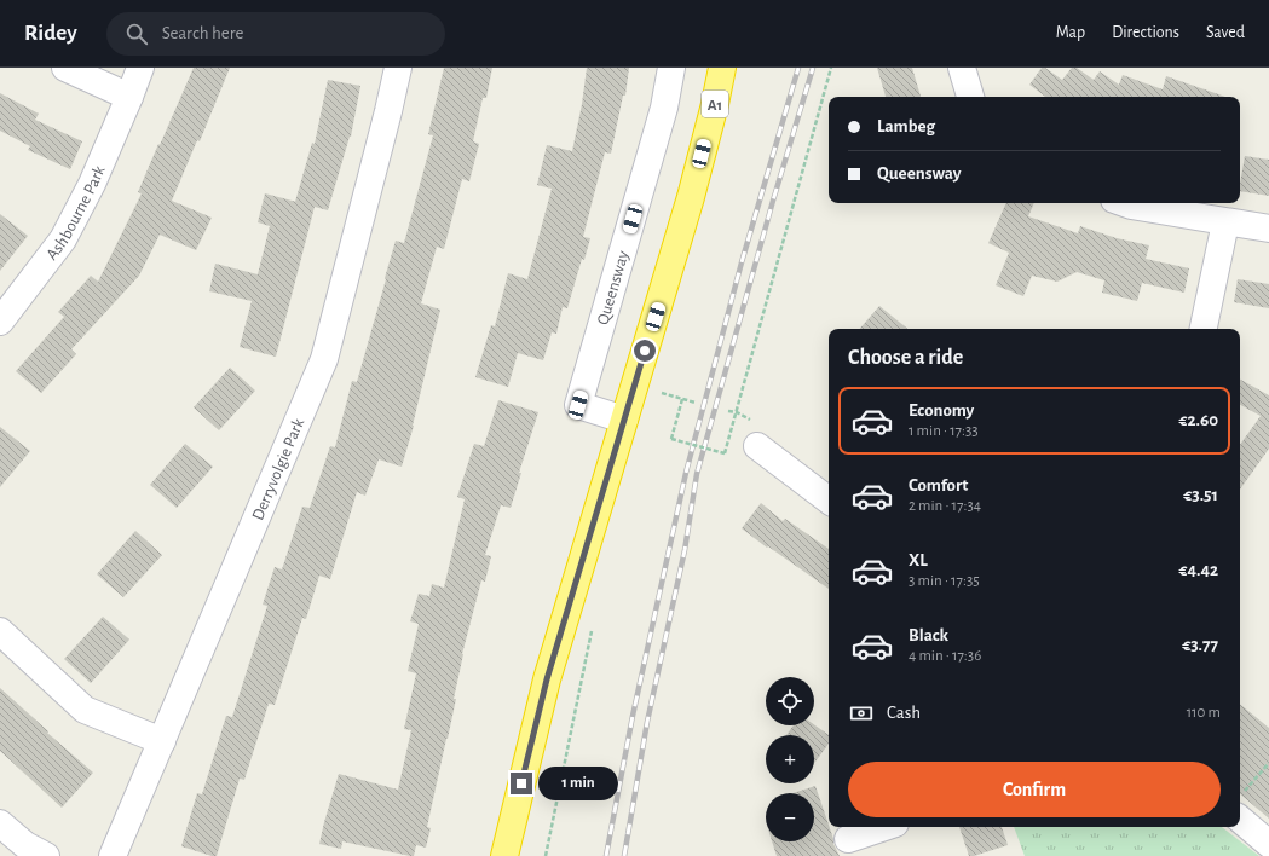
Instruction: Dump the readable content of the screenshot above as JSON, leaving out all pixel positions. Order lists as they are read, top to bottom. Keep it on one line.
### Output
{"streets":{"highway":["A1"],"street":["Ashbourne Park","Queensway","Derryvolgie Park"]},"crossings":[["A1","Queensway"]],"page":{"header":"Ridey","search":"Search here","nav":["Map","Directions","Saved"],"banner":["Lambeg","Queensway"],"heading":"Choose a ride","list":[{"name":"Economy","note":"1 min · 17:33","value":"€2.60"},{"name":"Comfort","note":"2 min · 17:34","value":"€3.51"},{"name":"XL","note":"3 min · 17:35","value":"€4.42"},{"name":"Black","note":"4 min · 17:36","value":"€3.77"}],"map_buttons":["+","−"],"pay":["Cash","110 m"],"buttons":"Confirm","bubble":"1 min"}}
